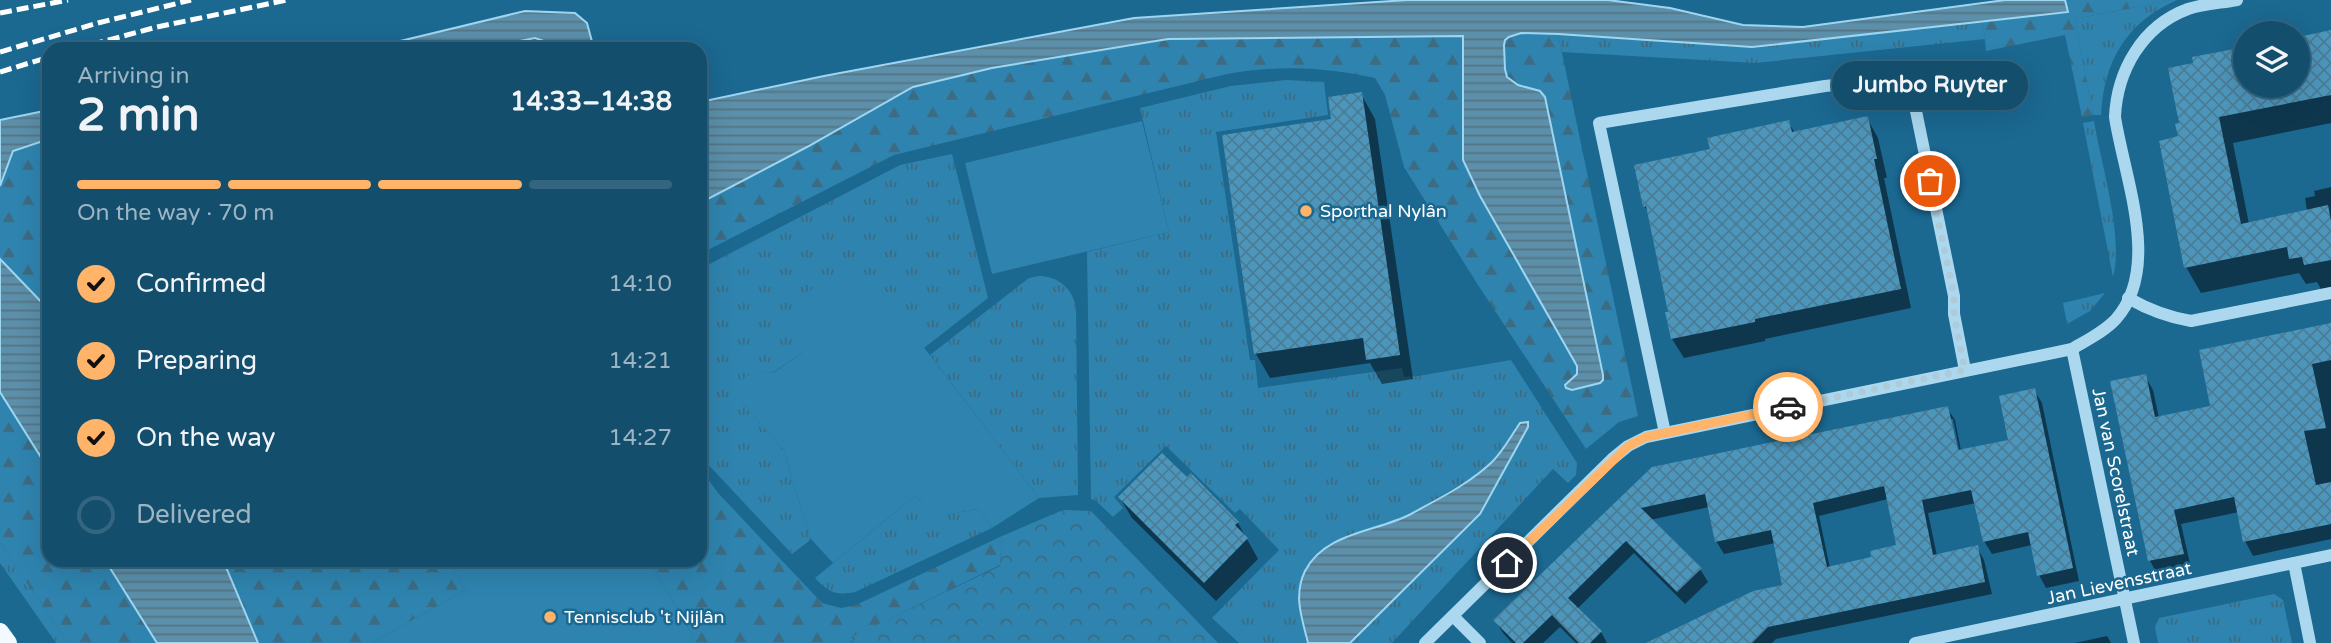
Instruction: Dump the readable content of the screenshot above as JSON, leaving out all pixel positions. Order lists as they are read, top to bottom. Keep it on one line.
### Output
{"streets":{"street":["Jan van Scorelstraat","Jan Lievensstraat"]},"crossings":[["Jan van Scorelstraat","Jan Lievensstraat"]],"places":["Jumbo Ruyter","Sporthal Nylân","Tennisclub 't Nijlân"],"page":{"heading":["2 min","Arriving in","14:33–14:38"],"bubble":"Jumbo Ruyter","bar":"On the way · 70 m","list":[["Confirmed","14:10"],["Preparing","14:21"],["On the way","14:27"],"Delivered"]}}
